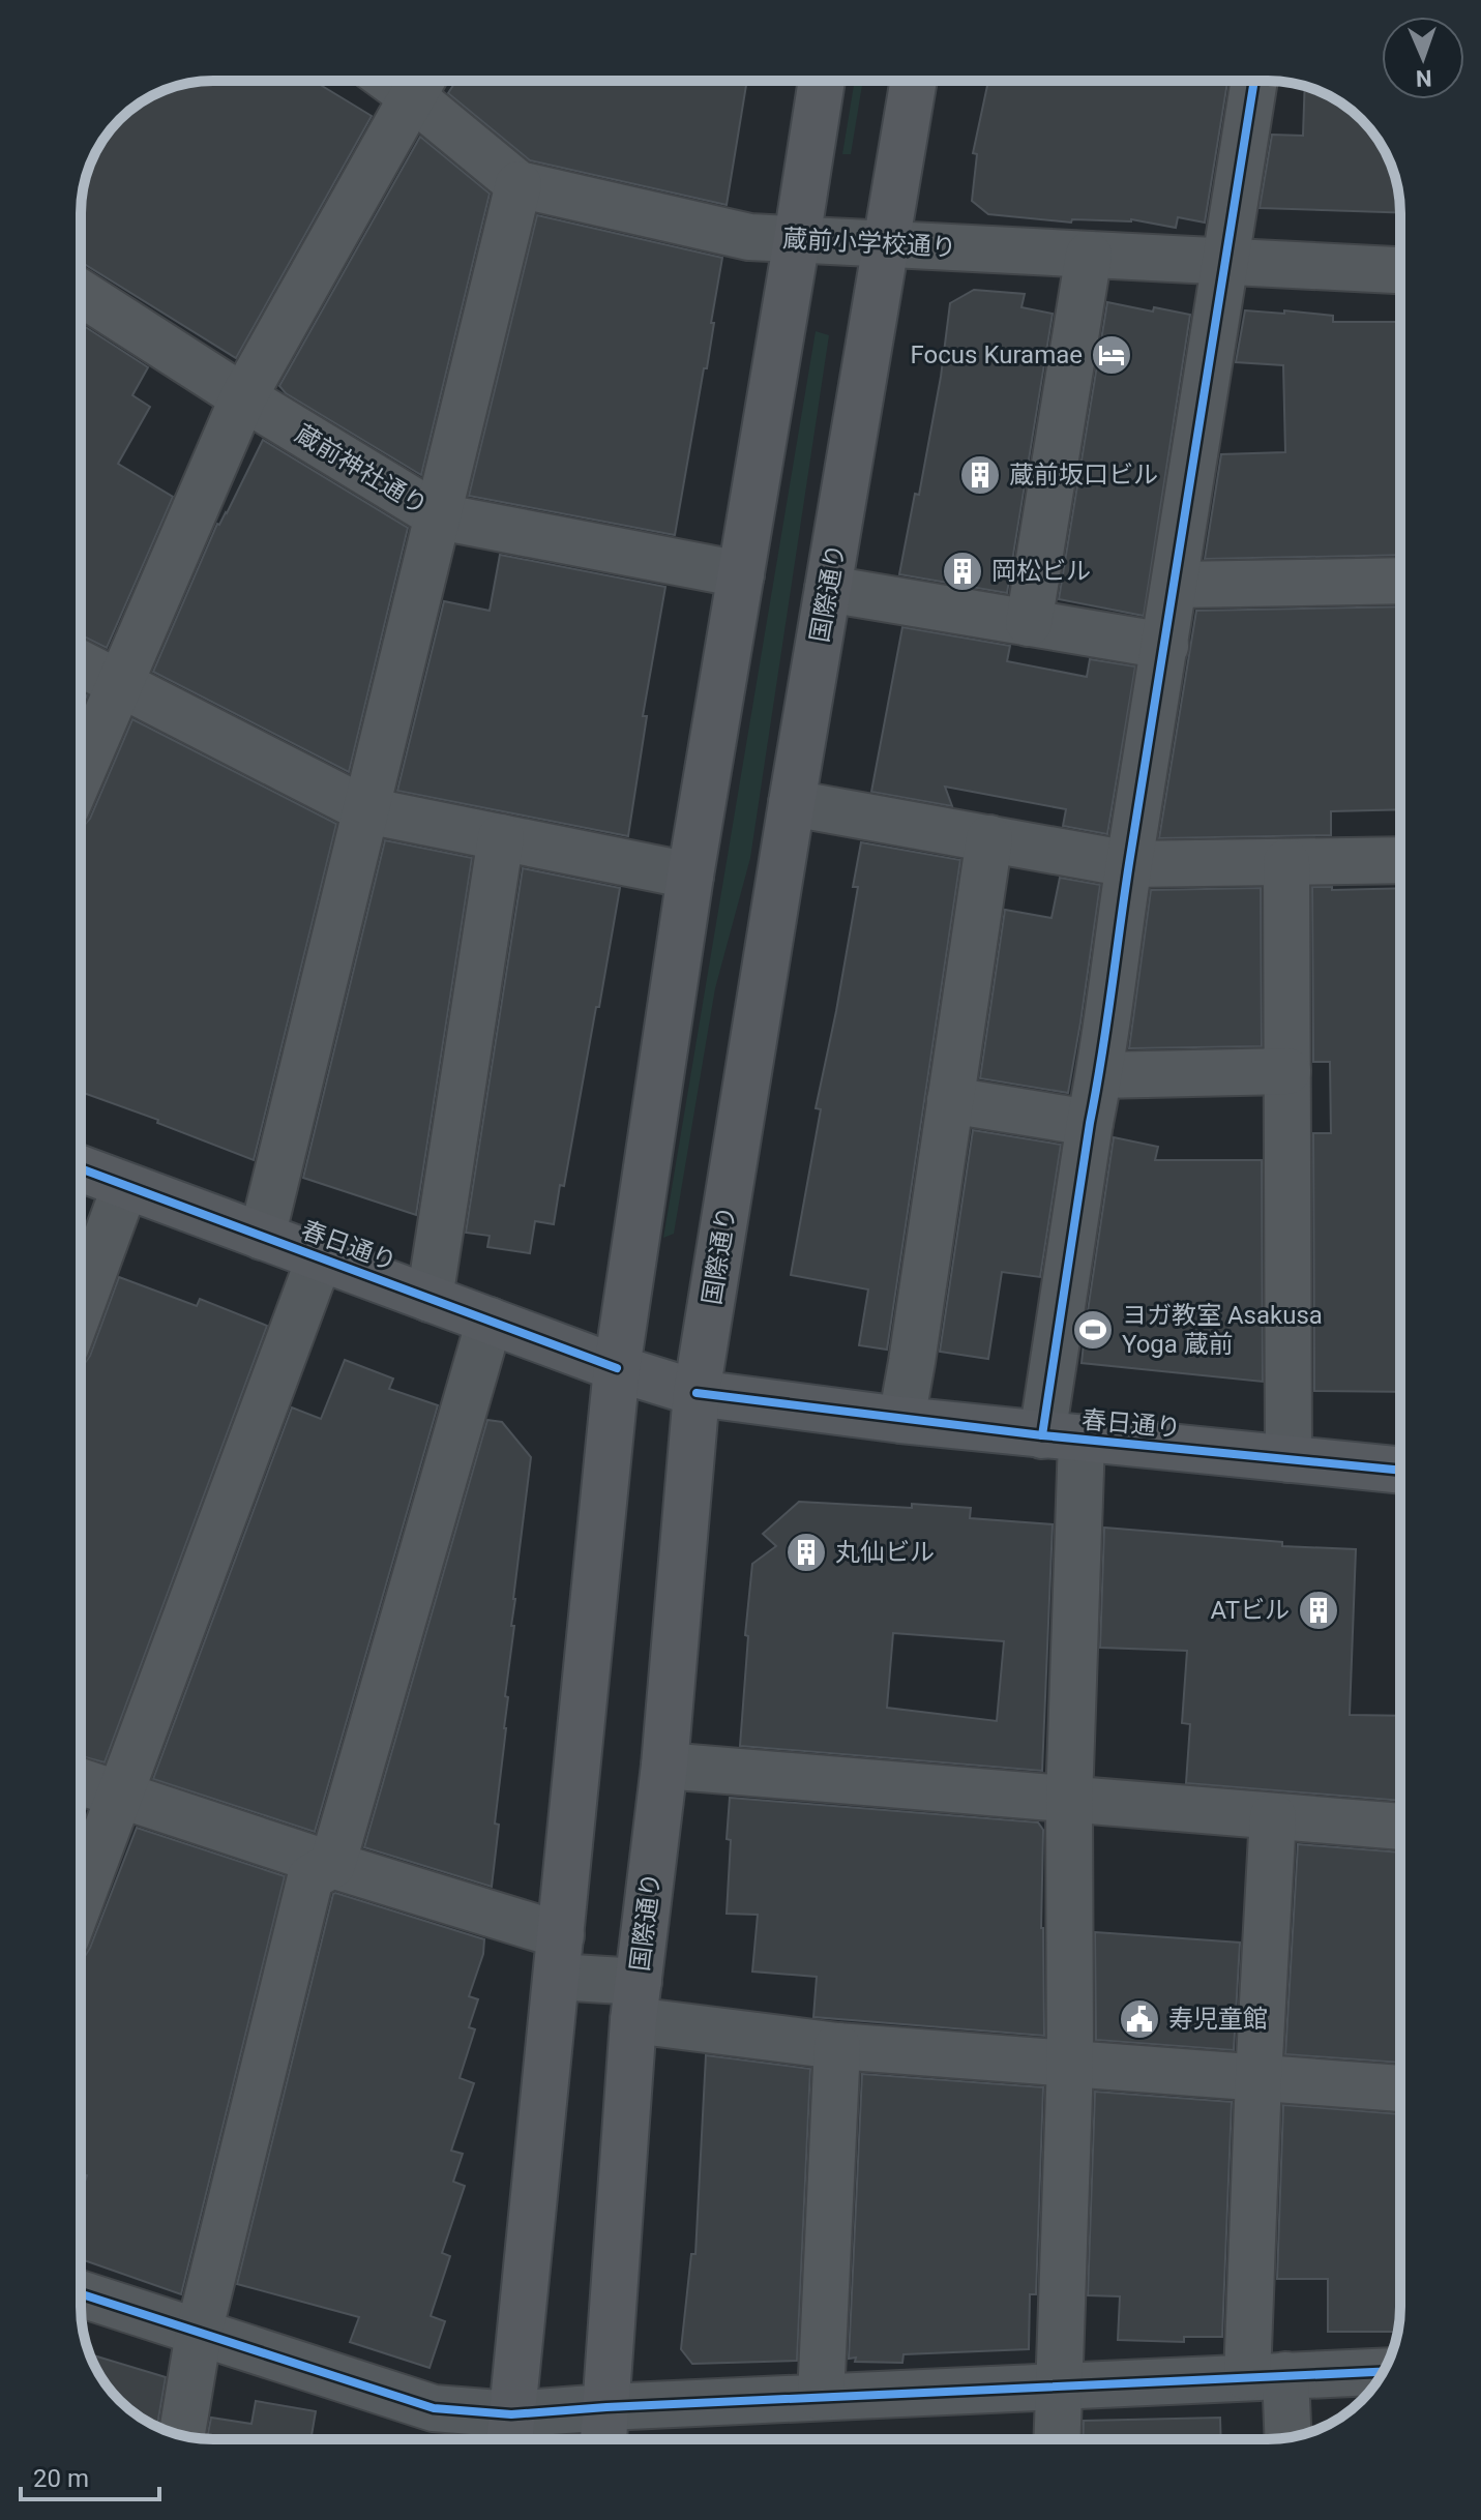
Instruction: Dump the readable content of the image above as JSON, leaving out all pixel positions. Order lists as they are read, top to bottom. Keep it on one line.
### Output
{"streets":{"main road":["国際通り","春日通り"],"street":["蔵前小学校通り","蔵前神社通り"]},"crossings":[["蔵前小学校通り","国際通り"],["国際通り","春日通り"]],"places":{"hotel":["Focus Kuramae"],"building":["蔵前坂口ビル","岡松ビル","丸仙ビル","ATビル"],"sports":["ヨガ教室 Asakusa Yoga 蔵前"],"public building":["寿児童館"]},"scale_bar":"20 m","north":"bottom"}
